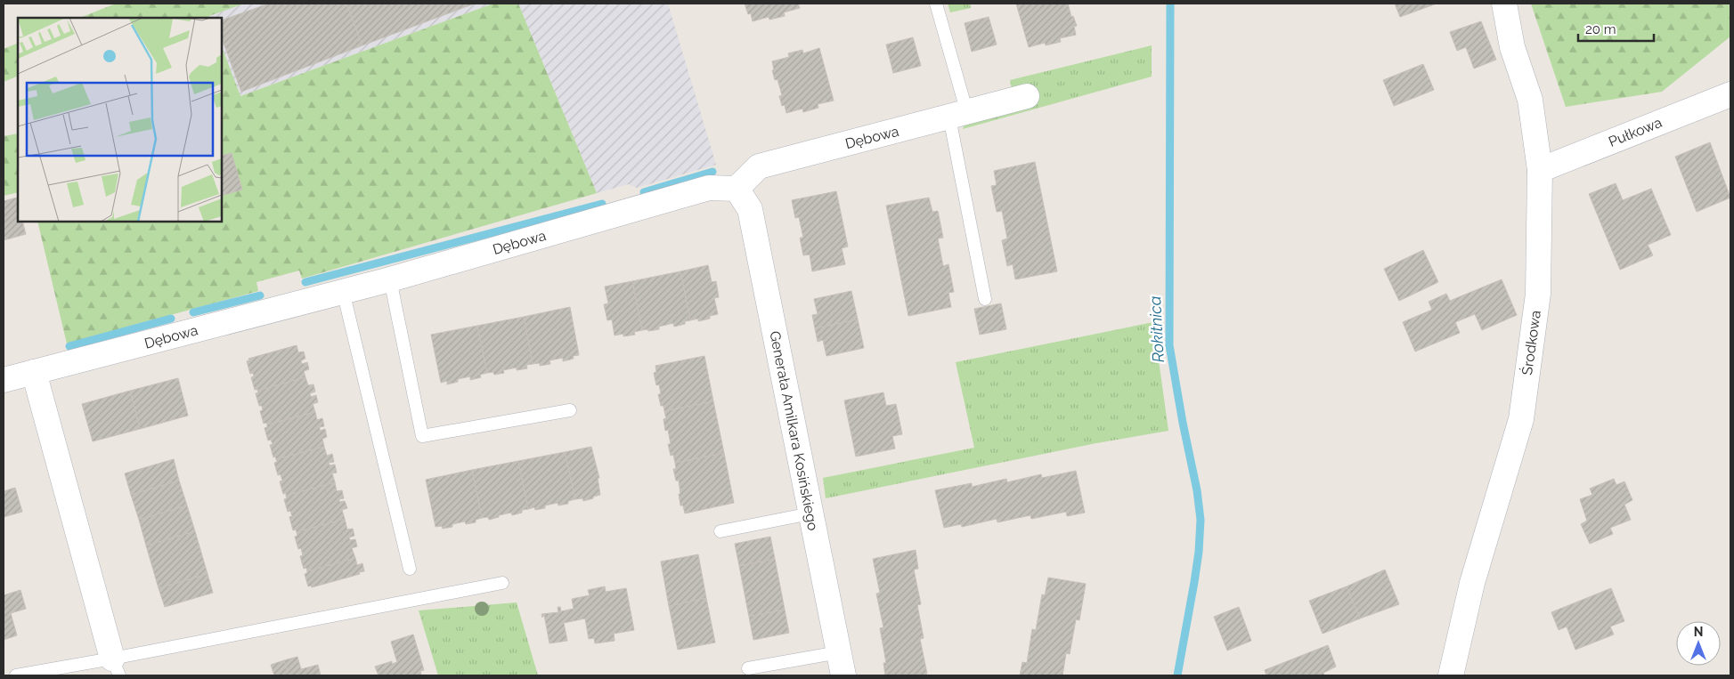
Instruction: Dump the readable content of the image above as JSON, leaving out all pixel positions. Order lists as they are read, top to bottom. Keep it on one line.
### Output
{"streets":{"street":["Pułkowa","Dębowa","Środkowa","Generała Amilkara Kosińskiego"]},"crossings":[["Pułkowa","Środkowa"],["Dębowa","Generała Amilkara Kosińskiego"]],"water":["Rokitnica"],"scale_bar":"20 m","north":"top"}
